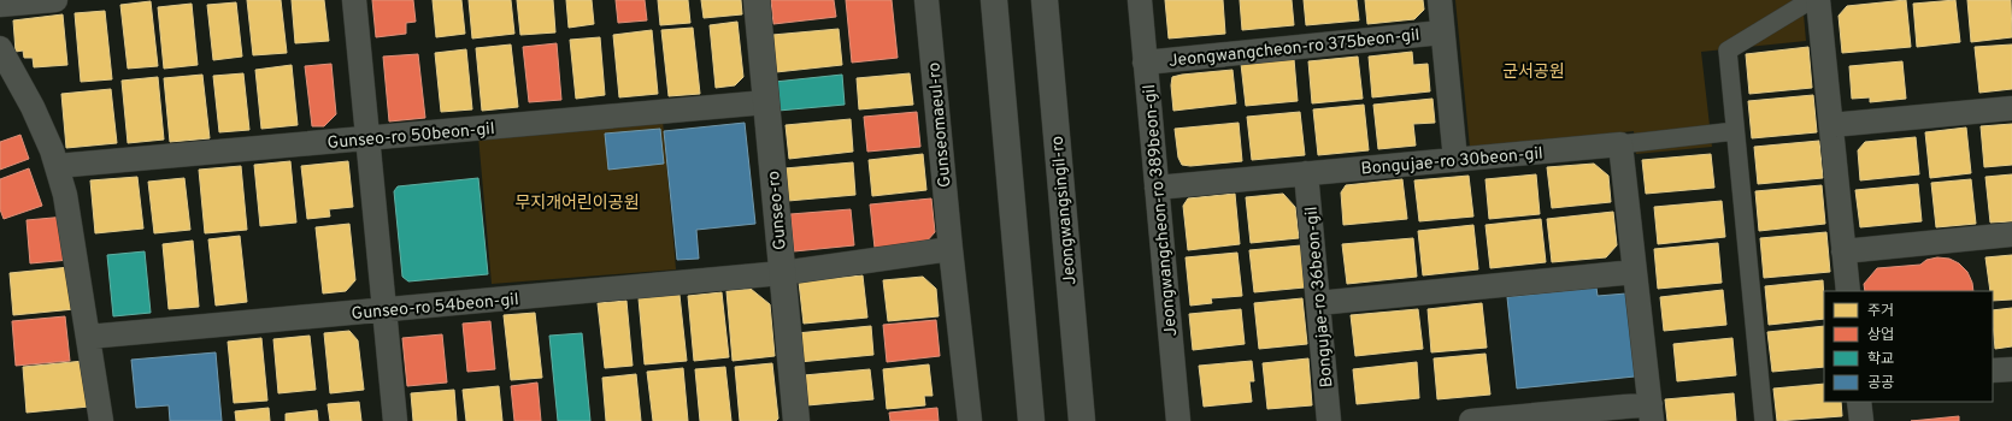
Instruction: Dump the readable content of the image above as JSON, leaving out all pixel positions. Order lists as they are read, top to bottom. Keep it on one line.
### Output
{"streets":{"street":["Jeongwangcheon-ro 375beon-gil","Gunseomaeul-ro","Gunseo-ro 50beon-gil","Bongujae-ro 30beon-gil","Gunseo-ro","Jeongwangsingil-ro","Jeongwangcheon-ro 389beon-gil","Bongujae-ro 36beon-gil","Gunseo-ro 54beon-gil"]},"crossings":[["Jeongwangcheon-ro 375beon-gil","Bongujae-ro 30beon-gil"],["Jeongwangcheon-ro 375beon-gil","Jeongwangcheon-ro 389beon-gil"],["Gunseo-ro 50beon-gil","Gunseo-ro"],["Bongujae-ro 30beon-gil","Jeongwangcheon-ro 389beon-gil"],["Bongujae-ro 30beon-gil","Bongujae-ro 36beon-gil"],["Gunseo-ro","Gunseo-ro 54beon-gil"]],"parks":["군서공원","무지개어린이공원"],"legend":["주거","상업","학교","공공"]}
